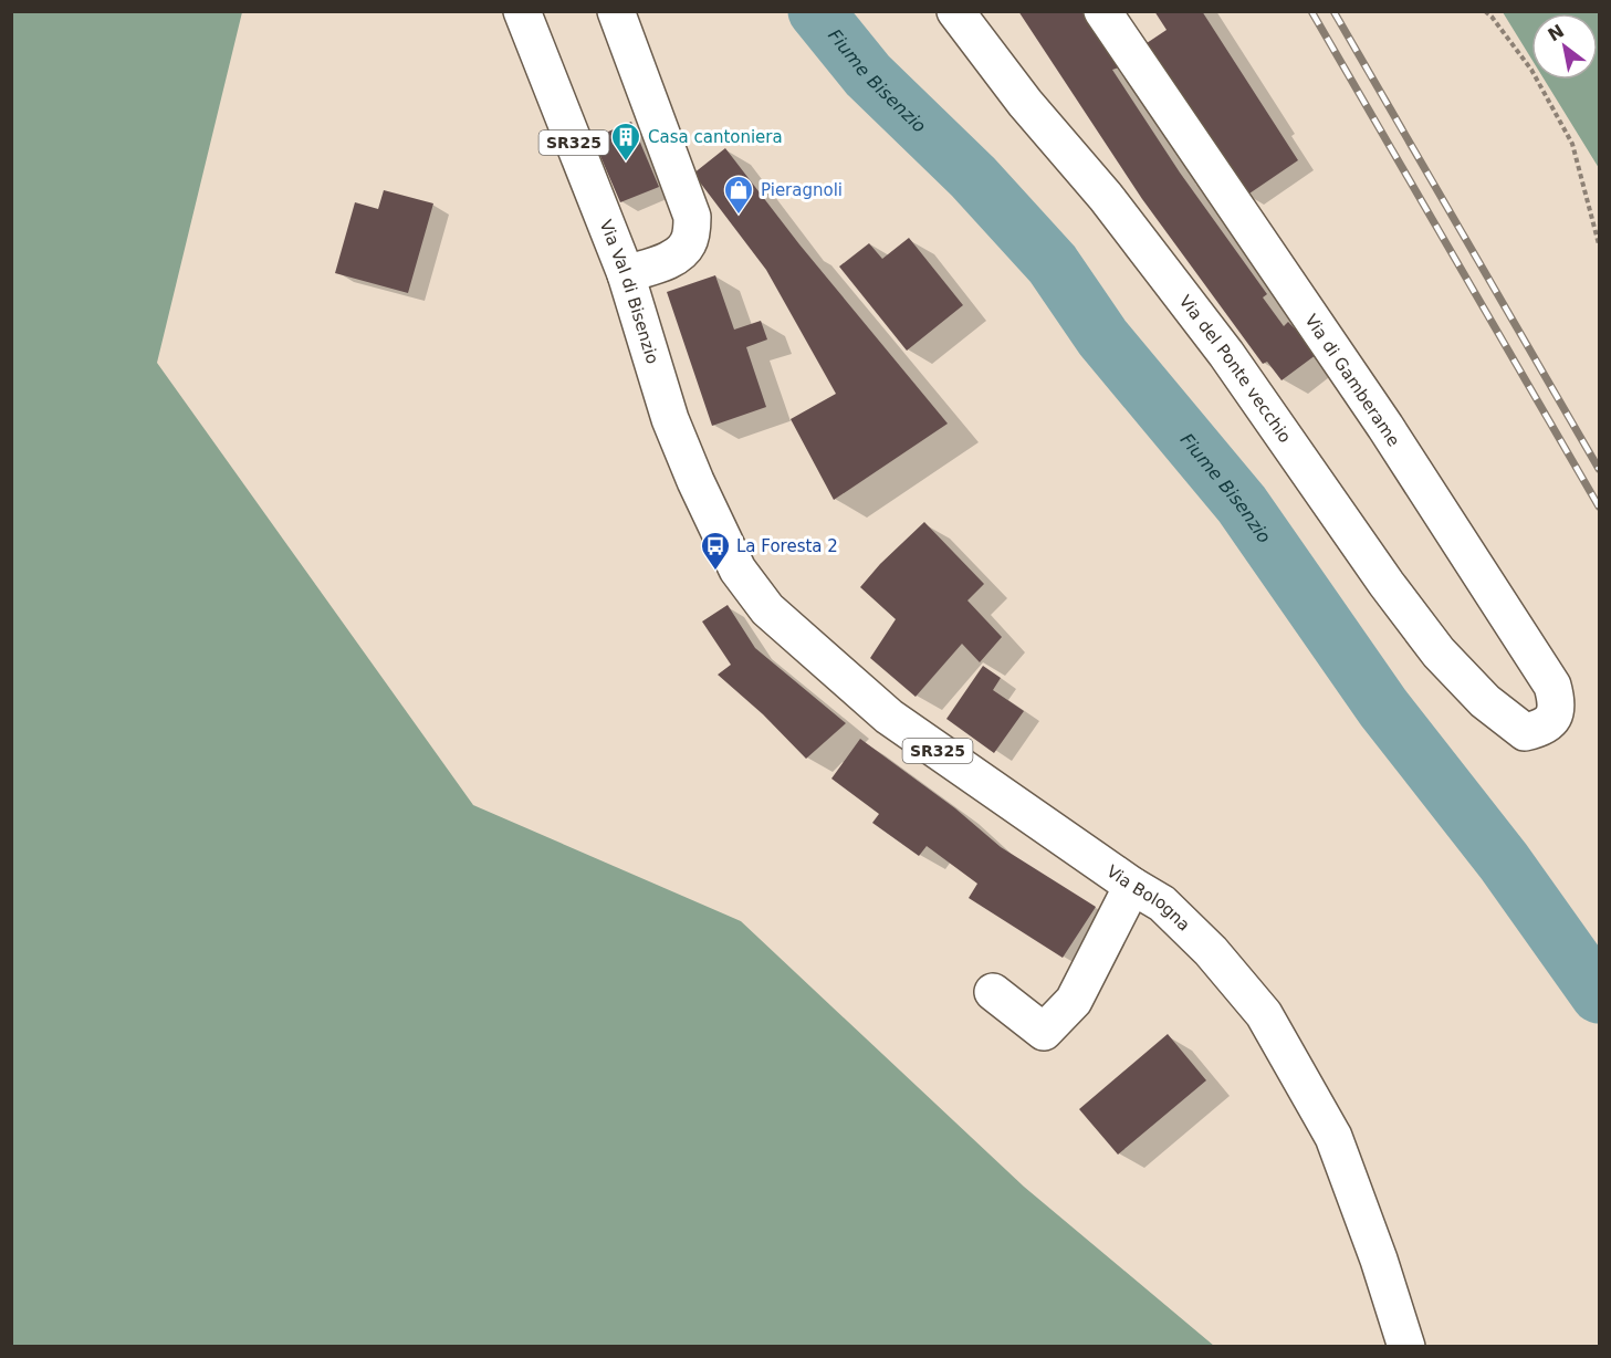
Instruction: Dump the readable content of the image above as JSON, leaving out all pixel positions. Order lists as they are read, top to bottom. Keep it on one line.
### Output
{"streets":{"street":["SR325","Via Val di Bisenzio","Via del Ponte vecchio","Via di Gamberame","Via Bologna"]},"crossings":[["Via Val di Bisenzio","Via Bologna"],["Via del Ponte vecchio","Via di Gamberame"]],"water":["Fiume Bisenzio"],"places":{"building":["Casa cantoniera"],"shop":["Pieragnoli"],"bus stop":["La Foresta 2"]},"north":"top left"}
